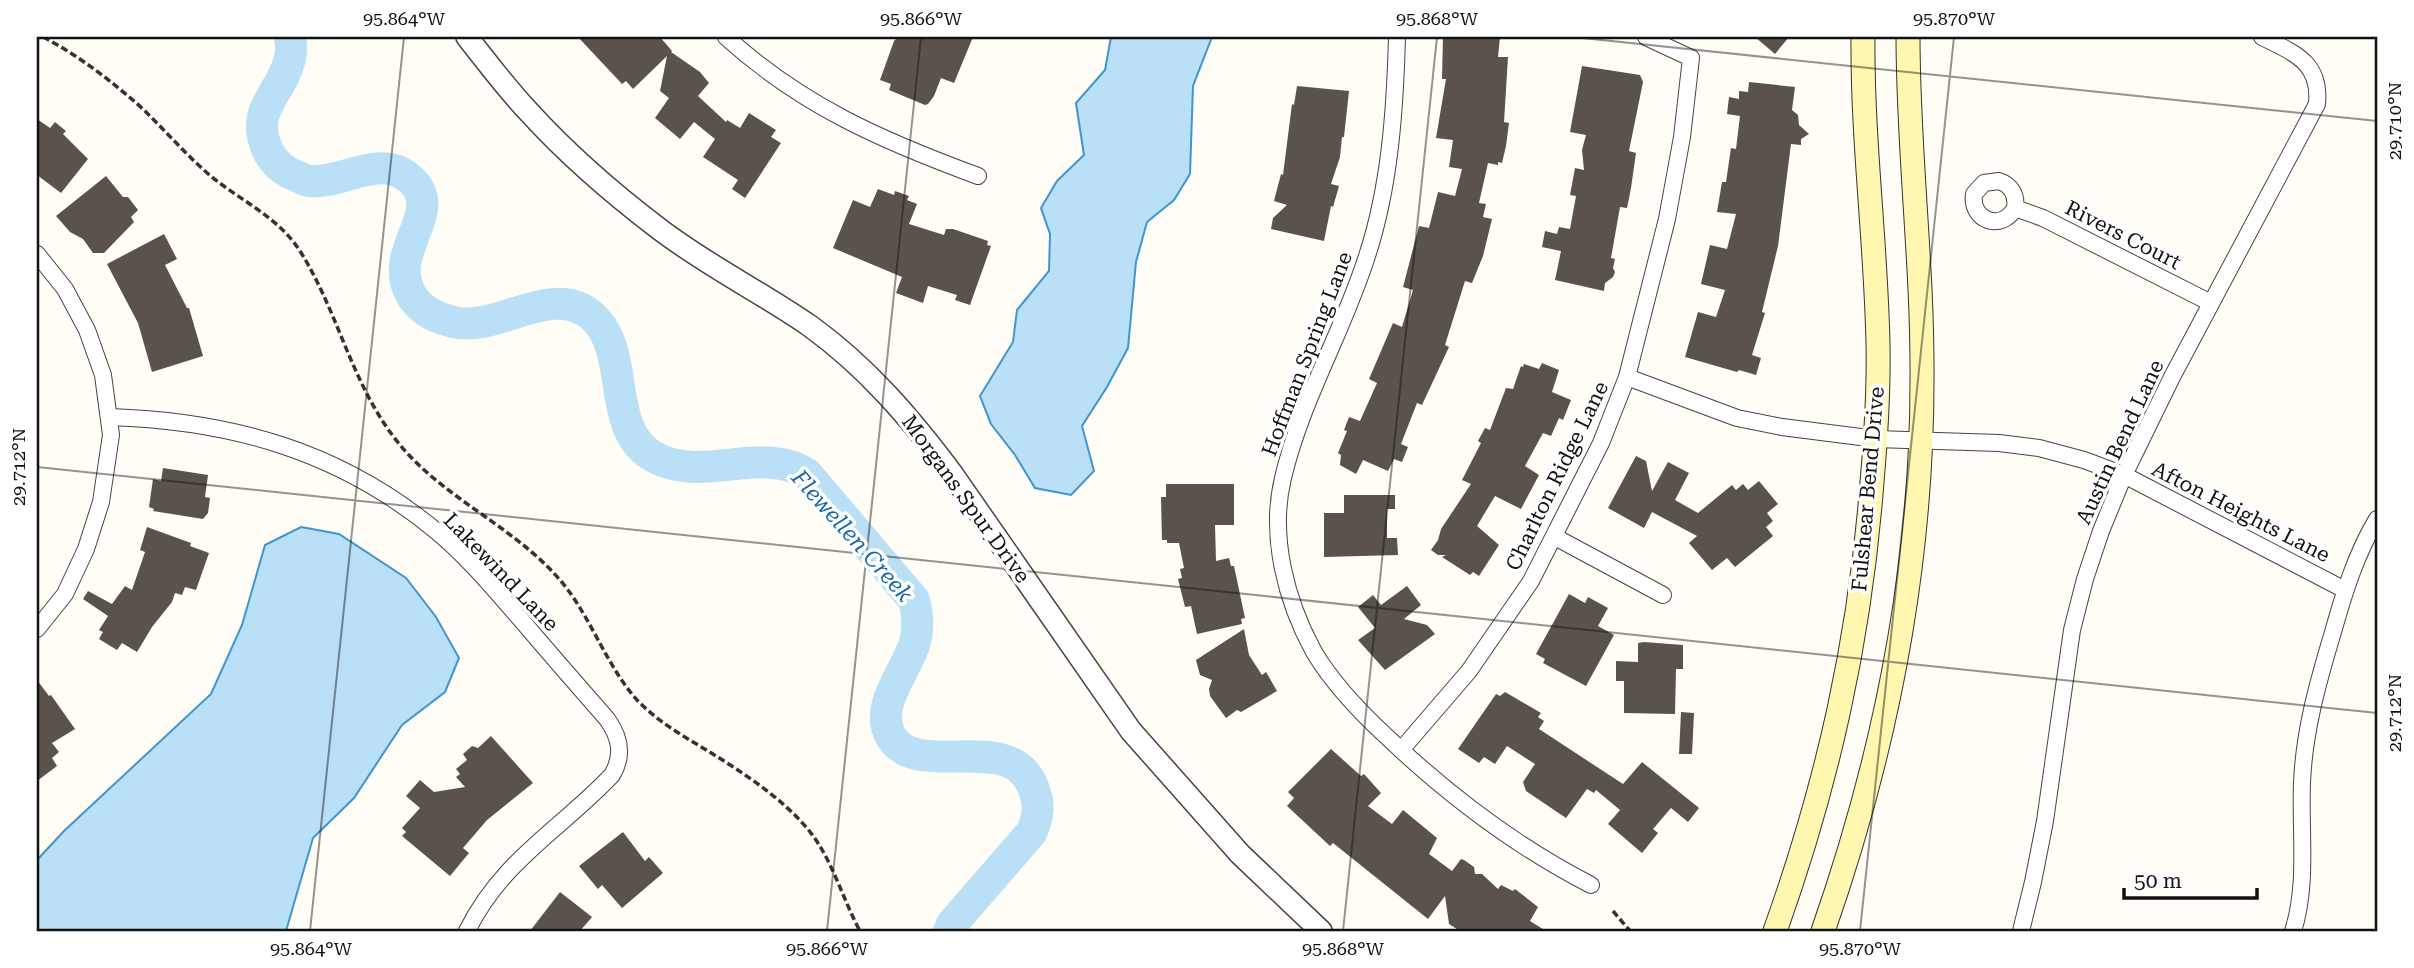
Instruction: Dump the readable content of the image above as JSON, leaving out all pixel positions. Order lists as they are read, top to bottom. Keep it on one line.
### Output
{"streets":{"main road":["Fulshear Bend Drive"],"street":["Rivers Court","Hoffman Spring Lane","Austin Bend Lane","Charlton Ridge Lane","Morgans Spur Drive","Afton Heights Lane","Lakewind Lane"]},"crossings":[["Rivers Court","Austin Bend Lane"],["Hoffman Spring Lane","Charlton Ridge Lane"],["Austin Bend Lane","Afton Heights Lane"],["Charlton Ridge Lane","Afton Heights Lane"],["Fulshear Bend Drive","Afton Heights Lane"]],"water":["Flewellen Creek"],"scale_bar":"50 m","coordinates":["95.864°W","95.866°W","95.868°W","95.870°W","29.710°N","29.712°N"]}
